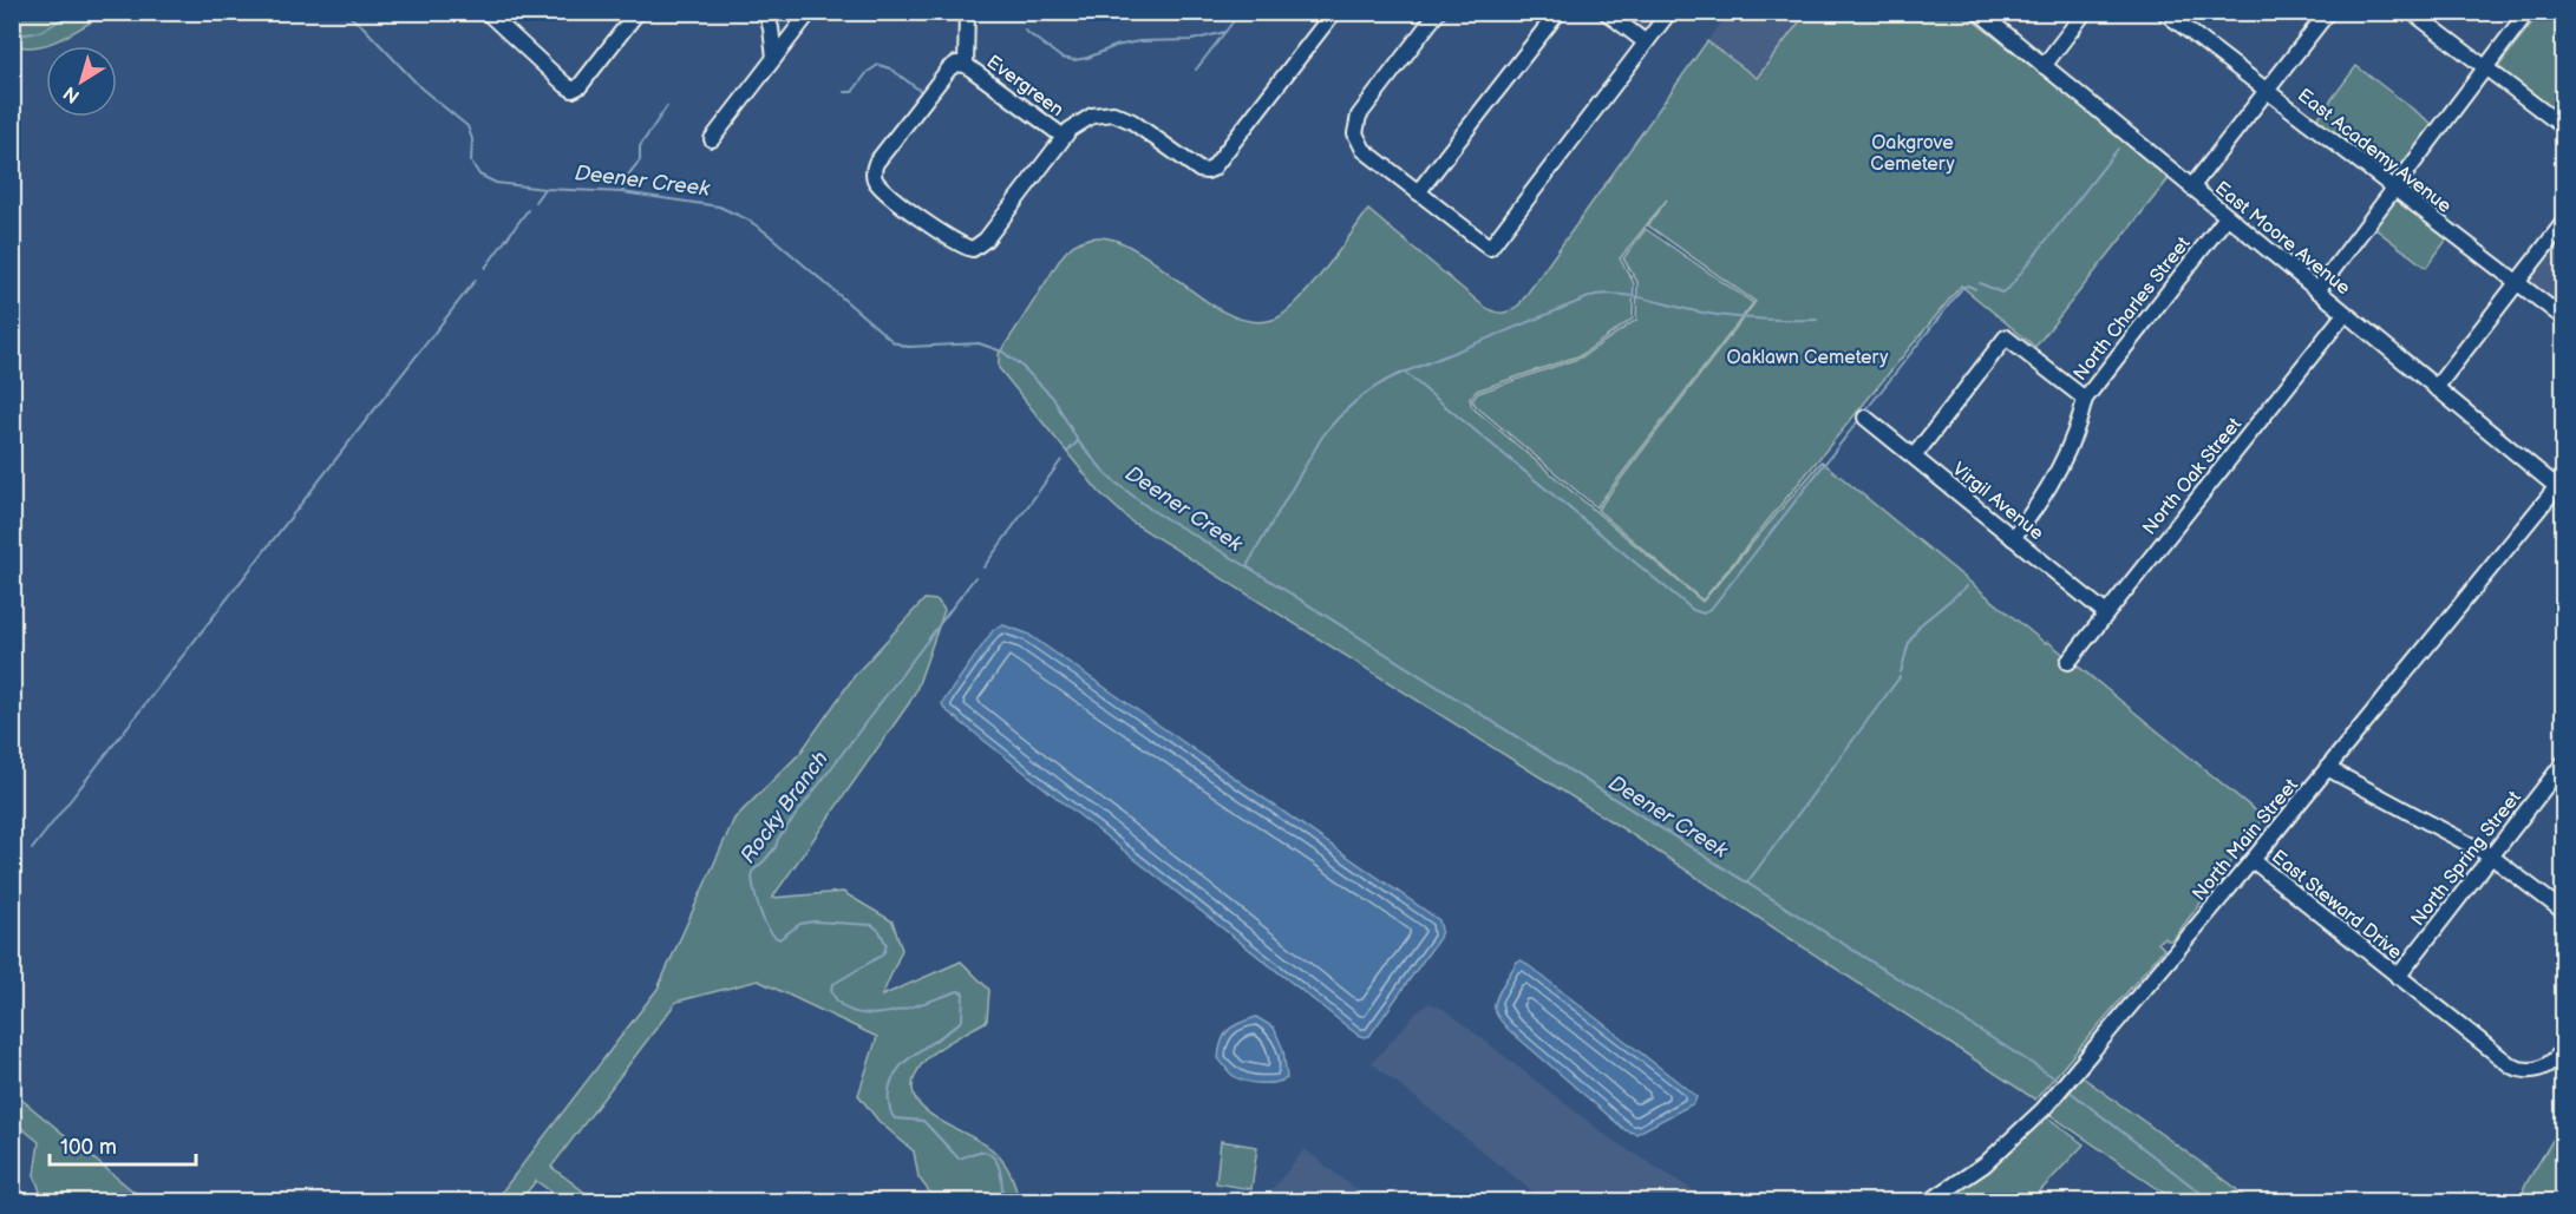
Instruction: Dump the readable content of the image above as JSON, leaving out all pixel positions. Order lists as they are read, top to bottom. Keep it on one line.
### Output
{"streets":{"street":["Evergreen","East Academy Avenue","East Moore Avenue","North Charles Street","North Oak Street","Virgil Avenue","North Main Street","North Spring Street","East Steward Drive"]},"crossings":[["East Moore Avenue","North Charles Street"],["East Moore Avenue","North Oak Street"],["East Moore Avenue","North Main Street"],["North Charles Street","Virgil Avenue"],["North Oak Street","Virgil Avenue"],["North Main Street","East Steward Drive"],["North Spring Street","East Steward Drive"]],"water":["Deener Creek","Rocky Branch"],"parks":["Oakgrove Cemetery","Oaklawn Cemetery"],"scale_bar":"100 m","north":"bottom left"}
